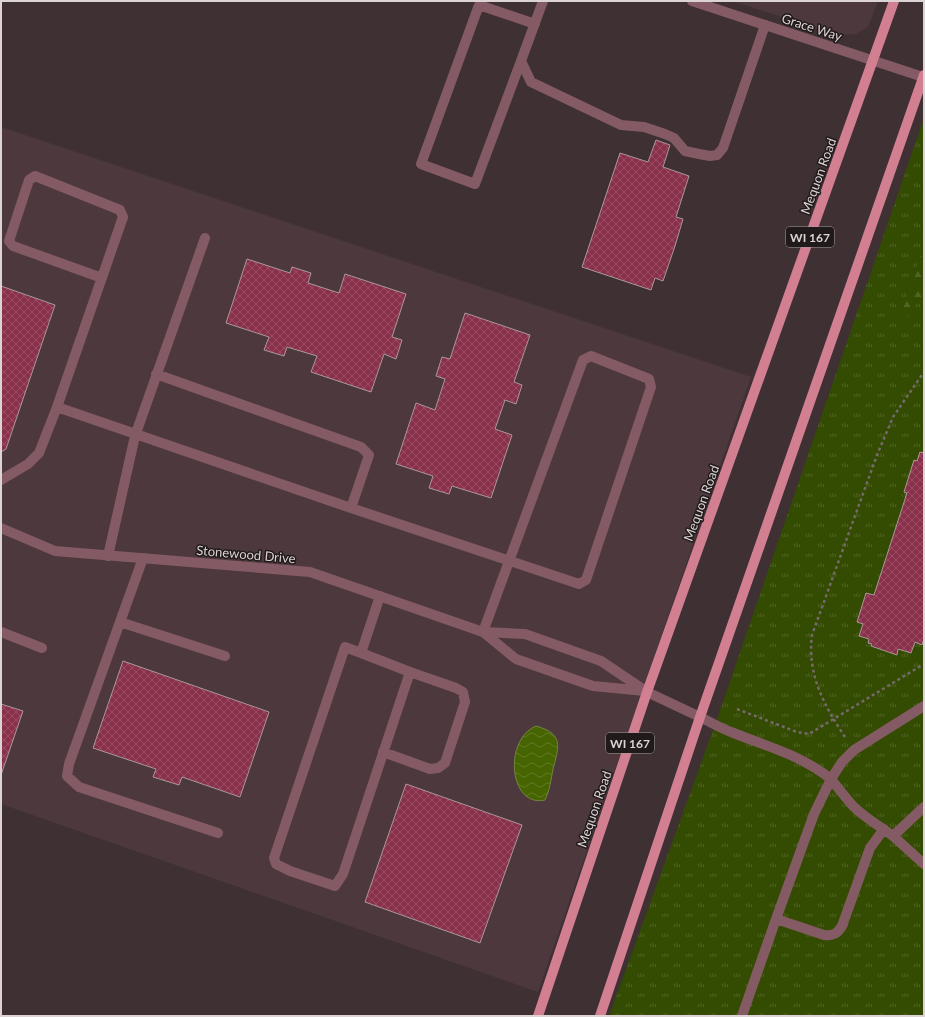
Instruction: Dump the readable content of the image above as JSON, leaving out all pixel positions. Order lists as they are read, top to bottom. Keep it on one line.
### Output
{"streets":{"main road":["Mequon Road","WI 167"],"street":["Grace Way","Stonewood Drive"]},"crossings":[["Grace Way","Mequon Road"],["Mequon Road","Stonewood Drive"]]}
